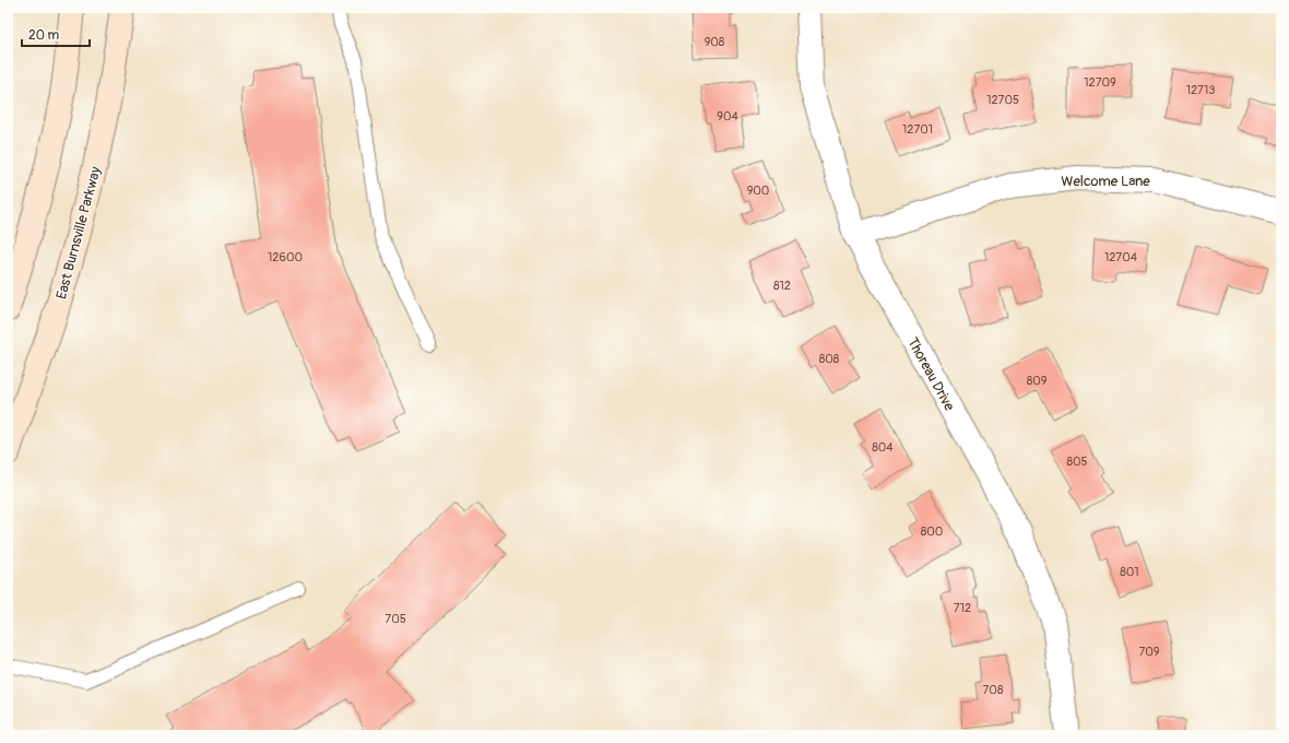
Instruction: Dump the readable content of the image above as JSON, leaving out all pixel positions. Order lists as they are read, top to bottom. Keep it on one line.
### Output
{"streets":{"street":["Welcome Lane","East Burnsville Parkway","Thoreau Drive"]},"crossings":[["Welcome Lane","Thoreau Drive"]],"house_numbers":["908","12709","12713","12705","904","12701","900","12600","12704","812","808","809","804","805","800","801","712","705","709","708"],"scale_bar":"20 m"}
